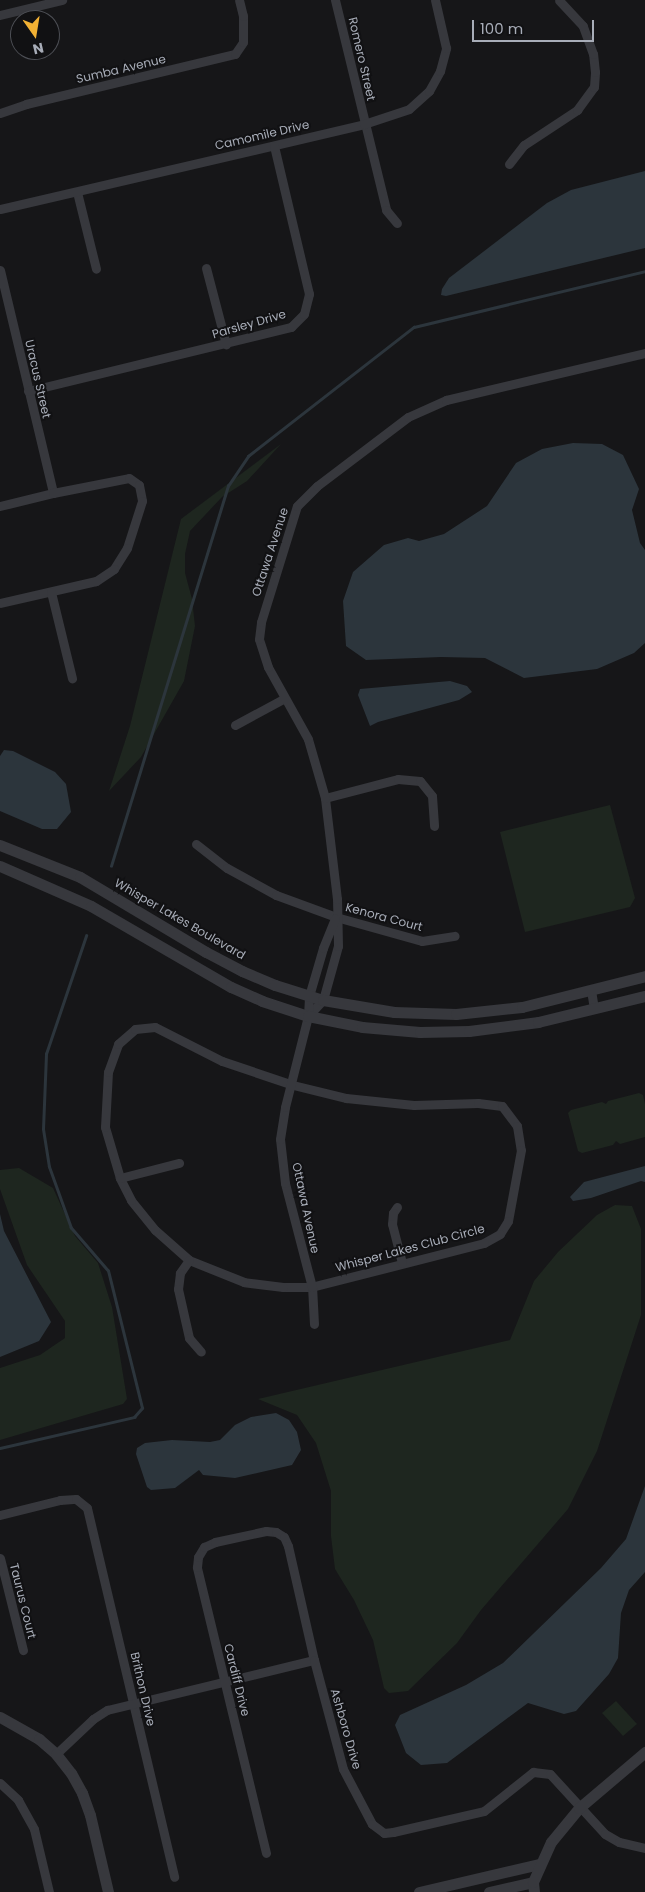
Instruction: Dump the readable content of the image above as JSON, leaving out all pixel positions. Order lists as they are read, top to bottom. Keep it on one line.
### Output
{"streets":{"street":["Romero Street","Sumba Avenue","Camomile Drive","Parsley Drive","Uracus Street","Ottawa Avenue","Kenora Court","Whisper Lakes Boulevard","Whisper Lakes Club Circle","Taurus Court","Cardiff Drive","Brithon Drive","Ashboro Drive"]},"crossings":[["Romero Street","Camomile Drive"],["Camomile Drive","Parsley Drive"],["Parsley Drive","Uracus Street"],["Ottawa Avenue","Kenora Court"],["Ottawa Avenue","Whisper Lakes Boulevard"],["Ottawa Avenue","Whisper Lakes Club Circle"],["Cardiff Drive","Ashboro Drive"]],"scale_bar":"100 m","north":"bottom"}
